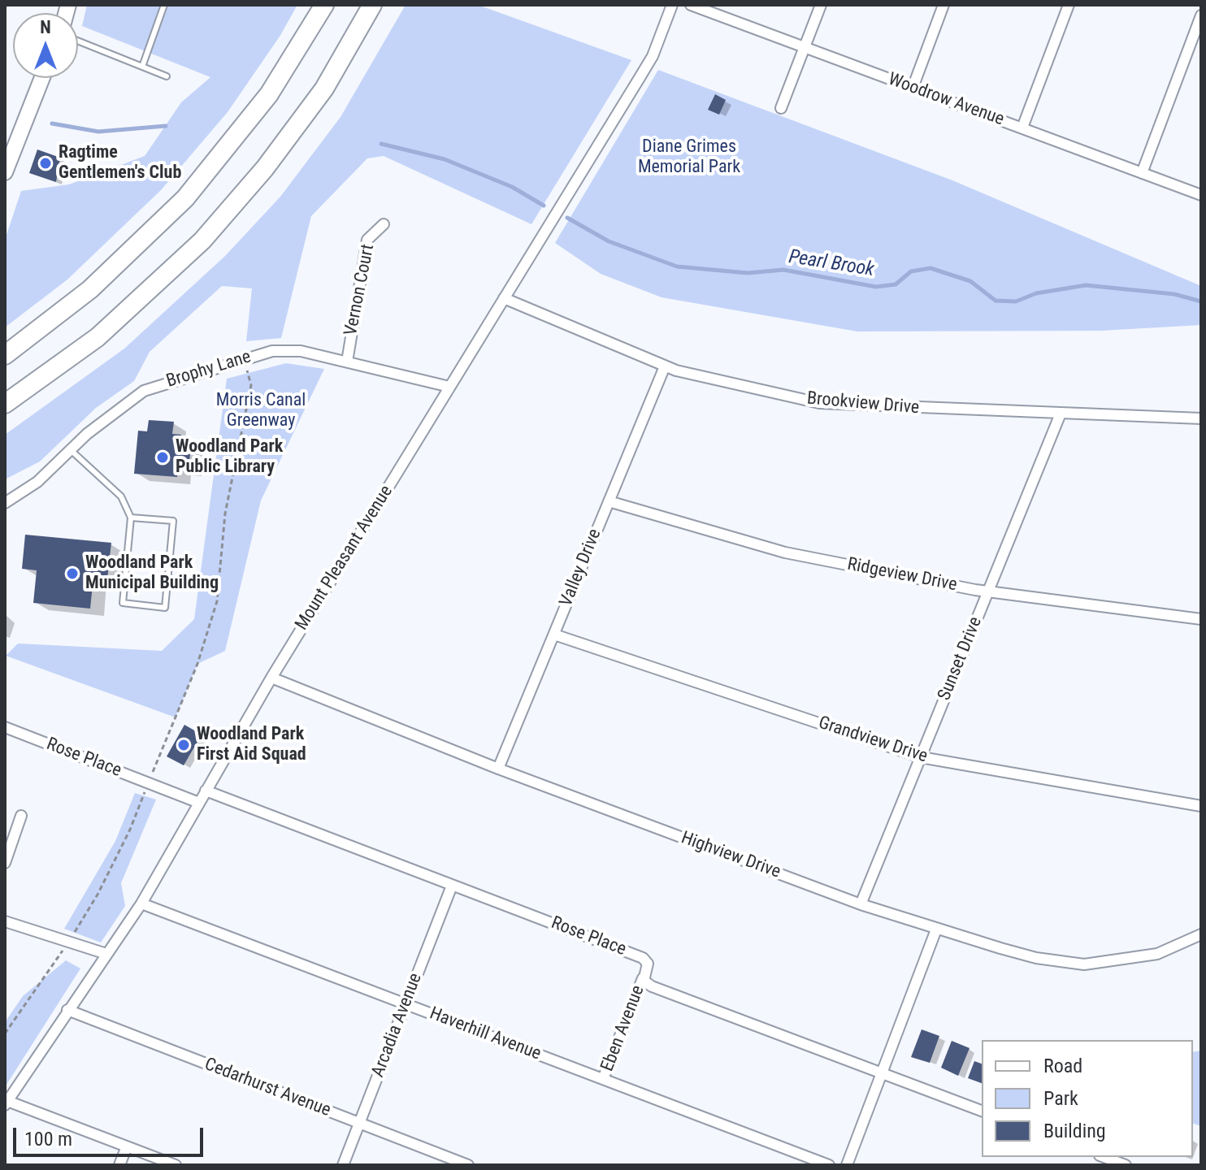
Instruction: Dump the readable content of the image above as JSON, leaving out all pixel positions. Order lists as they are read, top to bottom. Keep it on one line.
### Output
{"streets":{"street":["Woodrow Avenue","Vernon Court","Brophy Lane","Brookview Drive","Mount Pleasant Avenue","Valley Drive","Ridgeview Drive","Sunset Drive","Grandview Drive","Rose Place","Highview Drive","Arcadia Avenue","Eben Avenue","Haverhill Avenue","Cedarhurst Avenue"]},"crossings":[["Vernon Court","Brophy Lane"],["Brophy Lane","Mount Pleasant Avenue"],["Brookview Drive","Mount Pleasant Avenue"],["Brookview Drive","Valley Drive"],["Brookview Drive","Sunset Drive"],["Mount Pleasant Avenue","Rose Place"],["Mount Pleasant Avenue","Highview Drive"],["Mount Pleasant Avenue","Haverhill Avenue"],["Mount Pleasant Avenue","Cedarhurst Avenue"],["Valley Drive","Ridgeview Drive"],["Valley Drive","Grandview Drive"],["Valley Drive","Highview Drive"],["Ridgeview Drive","Sunset Drive"],["Sunset Drive","Grandview Drive"],["Sunset Drive","Highview Drive"],["Rose Place","Arcadia Avenue"],["Rose Place","Eben Avenue"],["Arcadia Avenue","Haverhill Avenue"],["Arcadia Avenue","Cedarhurst Avenue"],["Eben Avenue","Haverhill Avenue"]],"water":["Pearl Brook"],"parks":["Diane Grimes Memorial Park","Morris Canal Greenway"],"places":["Ragtime Gentlemen's Club","Woodland Park Public Library","Woodland Park Municipal Building","Woodland Park First Aid Squad"],"legend":["Road","Park","Building"],"scale_bar":"100 m","north":"top"}
